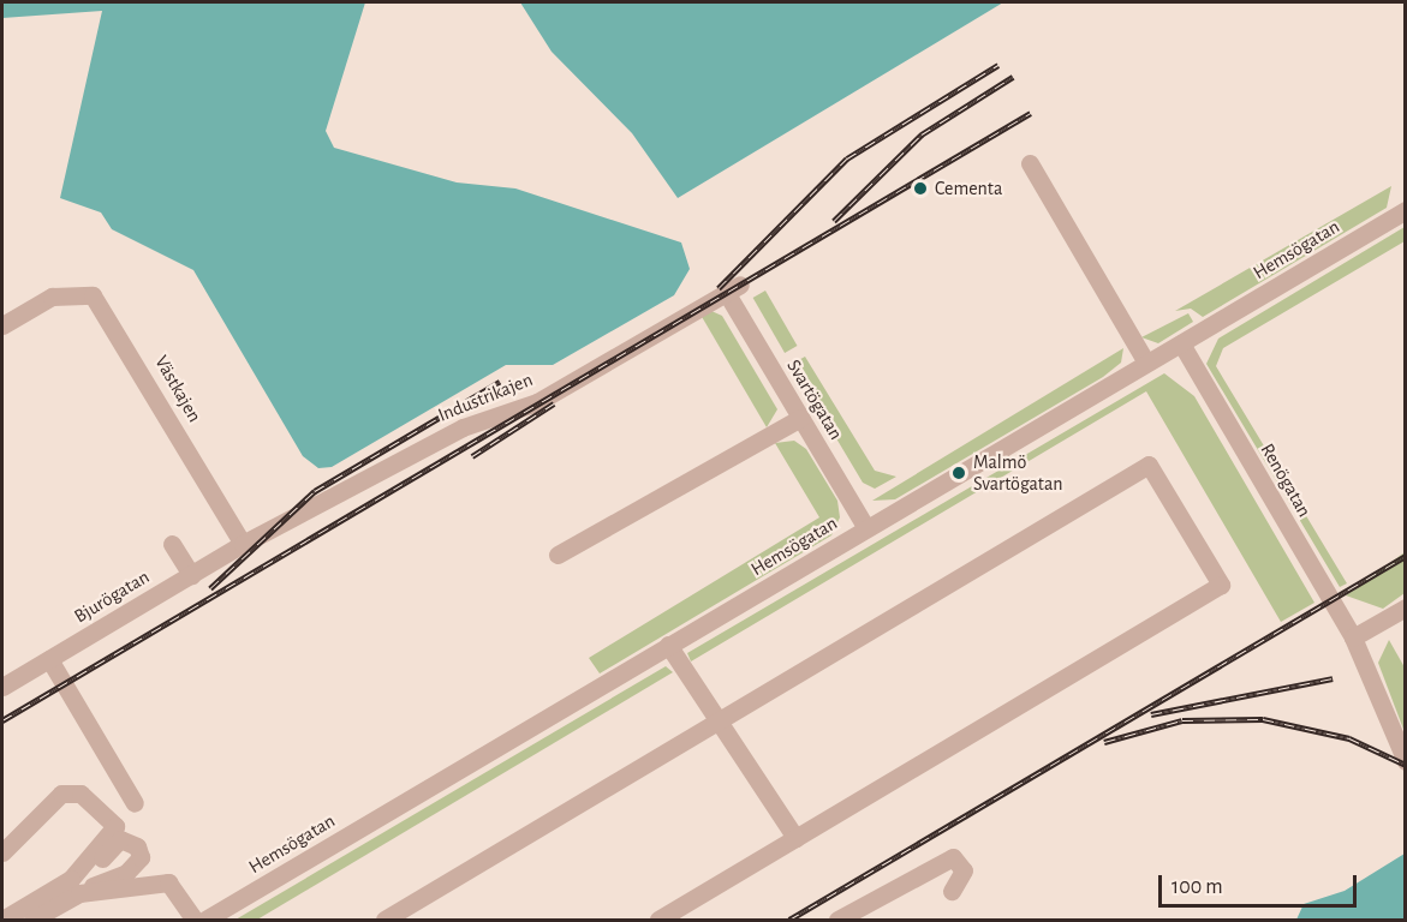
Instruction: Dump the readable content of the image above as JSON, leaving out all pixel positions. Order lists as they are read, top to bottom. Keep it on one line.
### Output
{"streets":{"street":["Hemsögatan","Västkajen","Industrikajen","Svartögatan","Renögatan","Bjurögatan"]},"crossings":[["Hemsögatan","Svartögatan"],["Hemsögatan","Renögatan"],["Västkajen","Industrikajen"],["Västkajen","Bjurögatan"],["Industrikajen","Svartögatan"],["Industrikajen","Bjurögatan"]],"places":["Cementa","Malmö Svartögatan"],"scale_bar":"100 m"}
